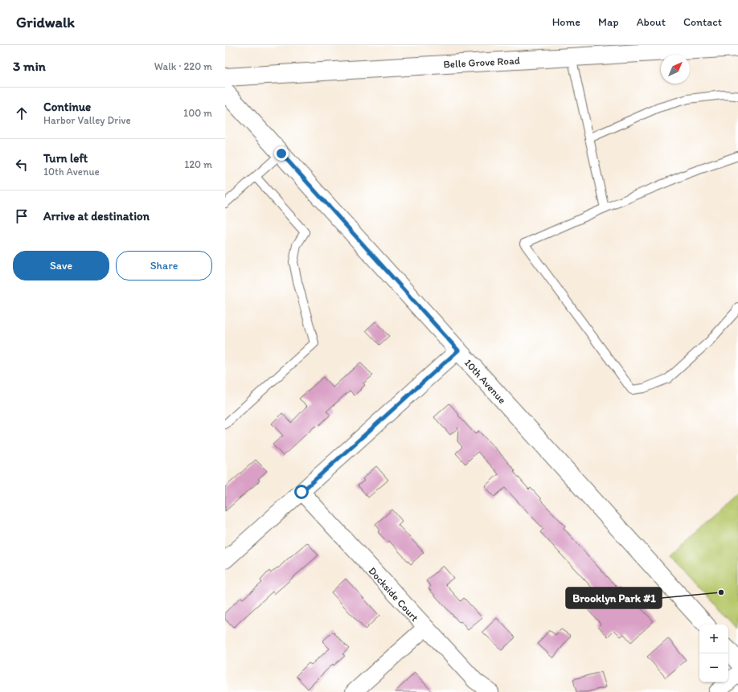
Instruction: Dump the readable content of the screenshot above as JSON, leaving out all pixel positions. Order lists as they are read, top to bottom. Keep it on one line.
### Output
{"streets":{"street":["Belle Grove Road","10th Avenue","Dockside Court"]},"places":["Brooklyn Park #1"],"north":"top right","page":{"header":"Gridwalk","nav":["Home","Map","About","Contact"],"heading":["3 min","Walk · 220 m"],"list":[["Continue","Harbor Valley Drive","100 m"],["Turn left","10th Avenue","120 m"],"Arrive at destination"],"buttons":["Save","Share"],"map_buttons":["+","−"]}}
